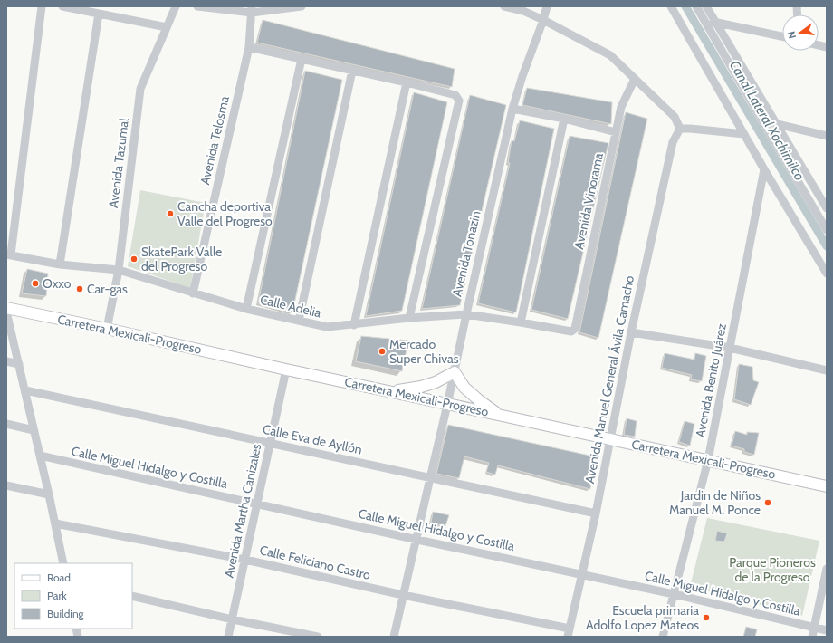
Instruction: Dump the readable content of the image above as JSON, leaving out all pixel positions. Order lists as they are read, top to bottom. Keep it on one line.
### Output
{"streets":{"main road":["Carretera Mexicali-Progreso"],"street":["Avenida Telosma","Avenida Tazumal","Avenida Vinorama","Avenida Tonazin","Calle Adelia","Avenida Manuel General Ávila Camacho","Avenida Benito Juárez","Calle Eva de Ayllón","Calle Miguel Hidalgo y Costilla","Avenida Martha Canizales","Calle Feliciano Castro"]},"crossings":[["Avenida Telosma","Calle Adelia"],["Avenida Tazumal","Calle Adelia"],["Avenida Tazumal","Carretera Mexicali-Progreso"],["Avenida Vinorama","Calle Adelia"],["Avenida Tonazin","Calle Adelia"],["Avenida Tonazin","Carretera Mexicali-Progreso"],["Avenida Tonazin","Calle Eva de Ayllón"],["Avenida Tonazin","Calle Miguel Hidalgo y Costilla"],["Avenida Tonazin","Calle Feliciano Castro"],["Carretera Mexicali-Progreso","Avenida Manuel General Ávila Camacho"],["Carretera Mexicali-Progreso","Avenida Benito Juárez"],["Carretera Mexicali-Progreso","Avenida Martha Canizales"],["Avenida Manuel General Ávila Camacho","Calle Eva de Ayllón"],["Avenida Manuel General Ávila Camacho","Calle Miguel Hidalgo y Costilla"],["Avenida Manuel General Ávila Camacho","Calle Feliciano Castro"],["Avenida Benito Juárez","Calle Miguel Hidalgo y Costilla"],["Calle Eva de Ayllón","Avenida Martha Canizales"],["Calle Miguel Hidalgo y Costilla","Avenida Martha Canizales"],["Avenida Martha Canizales","Calle Feliciano Castro"]],"water":["Canal Lateral Xochimilco"],"parks":["Parque Pioneros de la Progreso"],"places":["Cancha deportiva Valle del Progreso","SkatePark Valle del Progreso","Oxxo","Car-gas","Mercado Super Chivas","Jardin de Niños Manuel M. Ponce","Escuela primaria Adolfo Lopez Mateos"],"legend":["Road","Park","Building"],"north":"left"}
